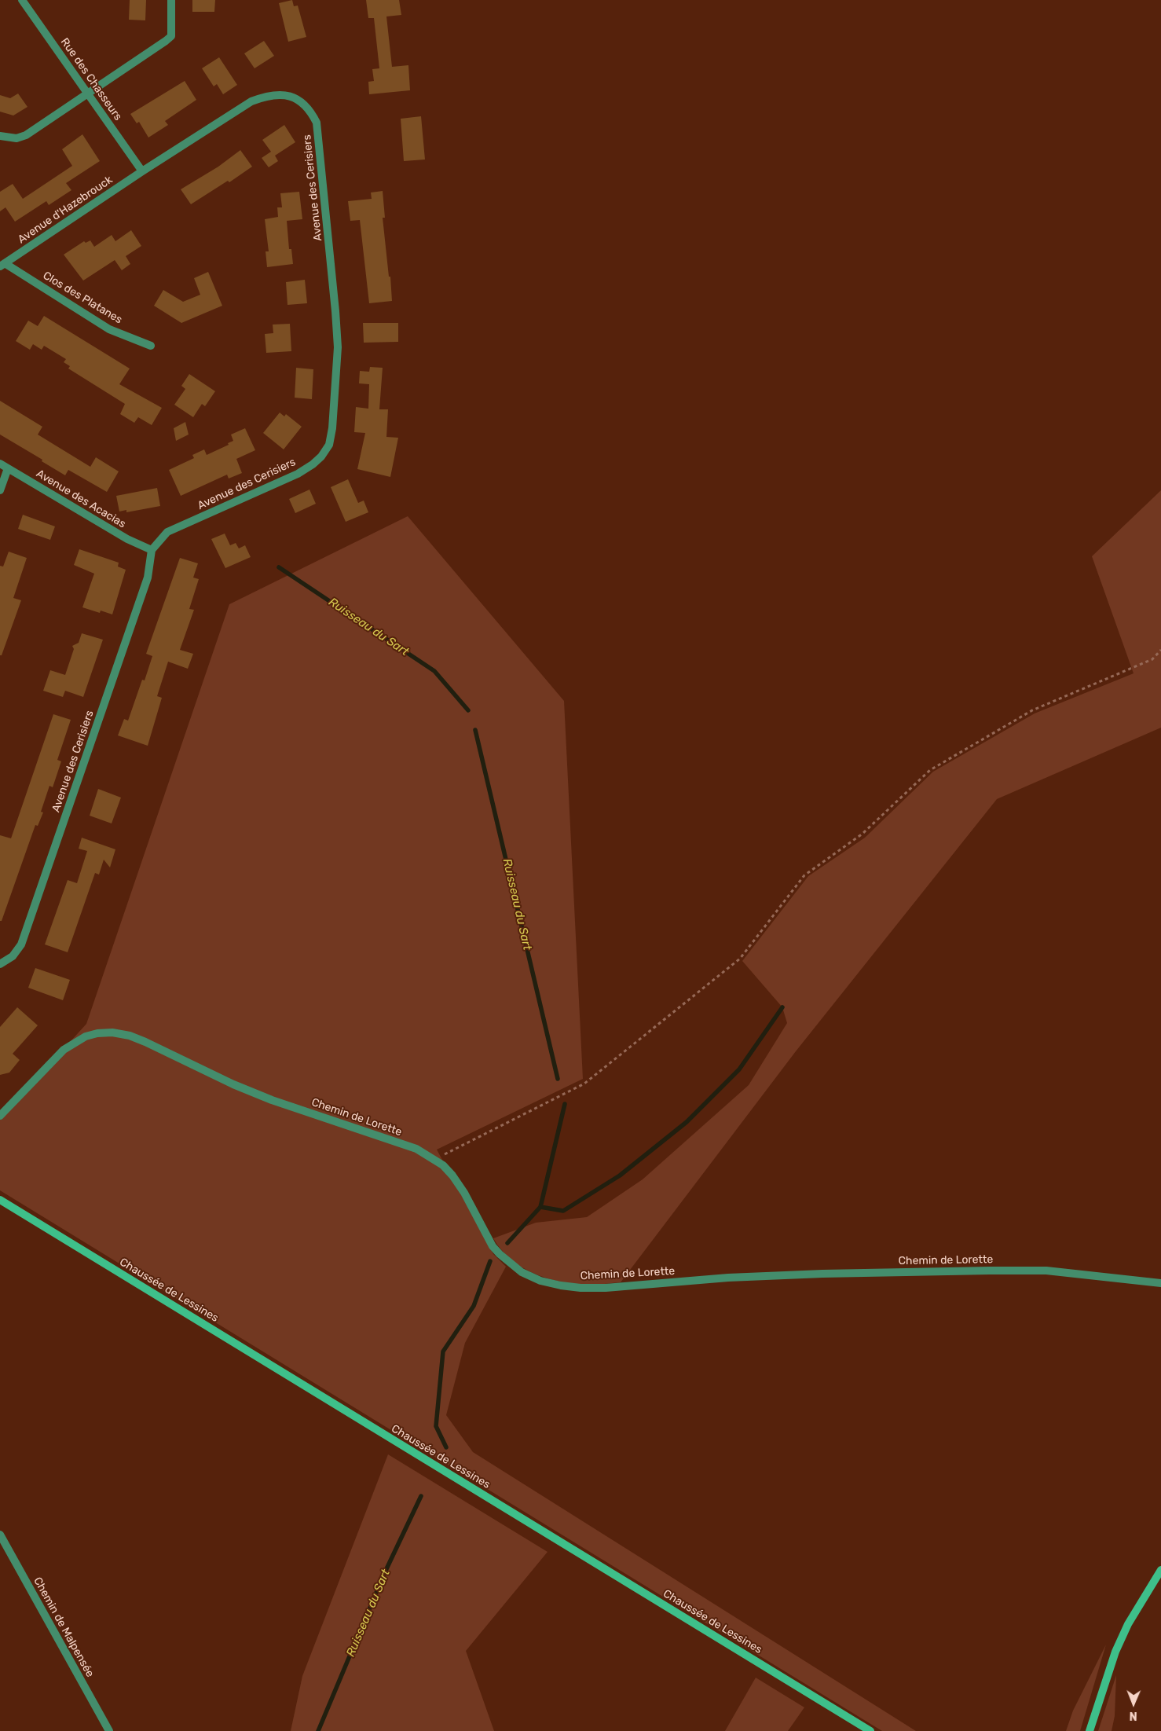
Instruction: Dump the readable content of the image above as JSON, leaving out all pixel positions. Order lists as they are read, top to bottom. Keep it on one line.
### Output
{"streets":{"main road":["Chaussée de Lessines"],"street":["Rue des Chasseurs","Avenue des Cerisiers","Avenue d'Hazebrouck","Clos des Platanes","Avenue des Acacias","Chemin de Lorette","Chemin de Malpensée"]},"crossings":[["Rue des Chasseurs","Avenue des Cerisiers"],["Rue des Chasseurs","Avenue d'Hazebrouck"],["Avenue des Cerisiers","Avenue d'Hazebrouck"],["Avenue des Cerisiers","Avenue des Acacias"],["Avenue d'Hazebrouck","Clos des Platanes"]],"water":["Ruisseau du Sart"],"north":"bottom"}
